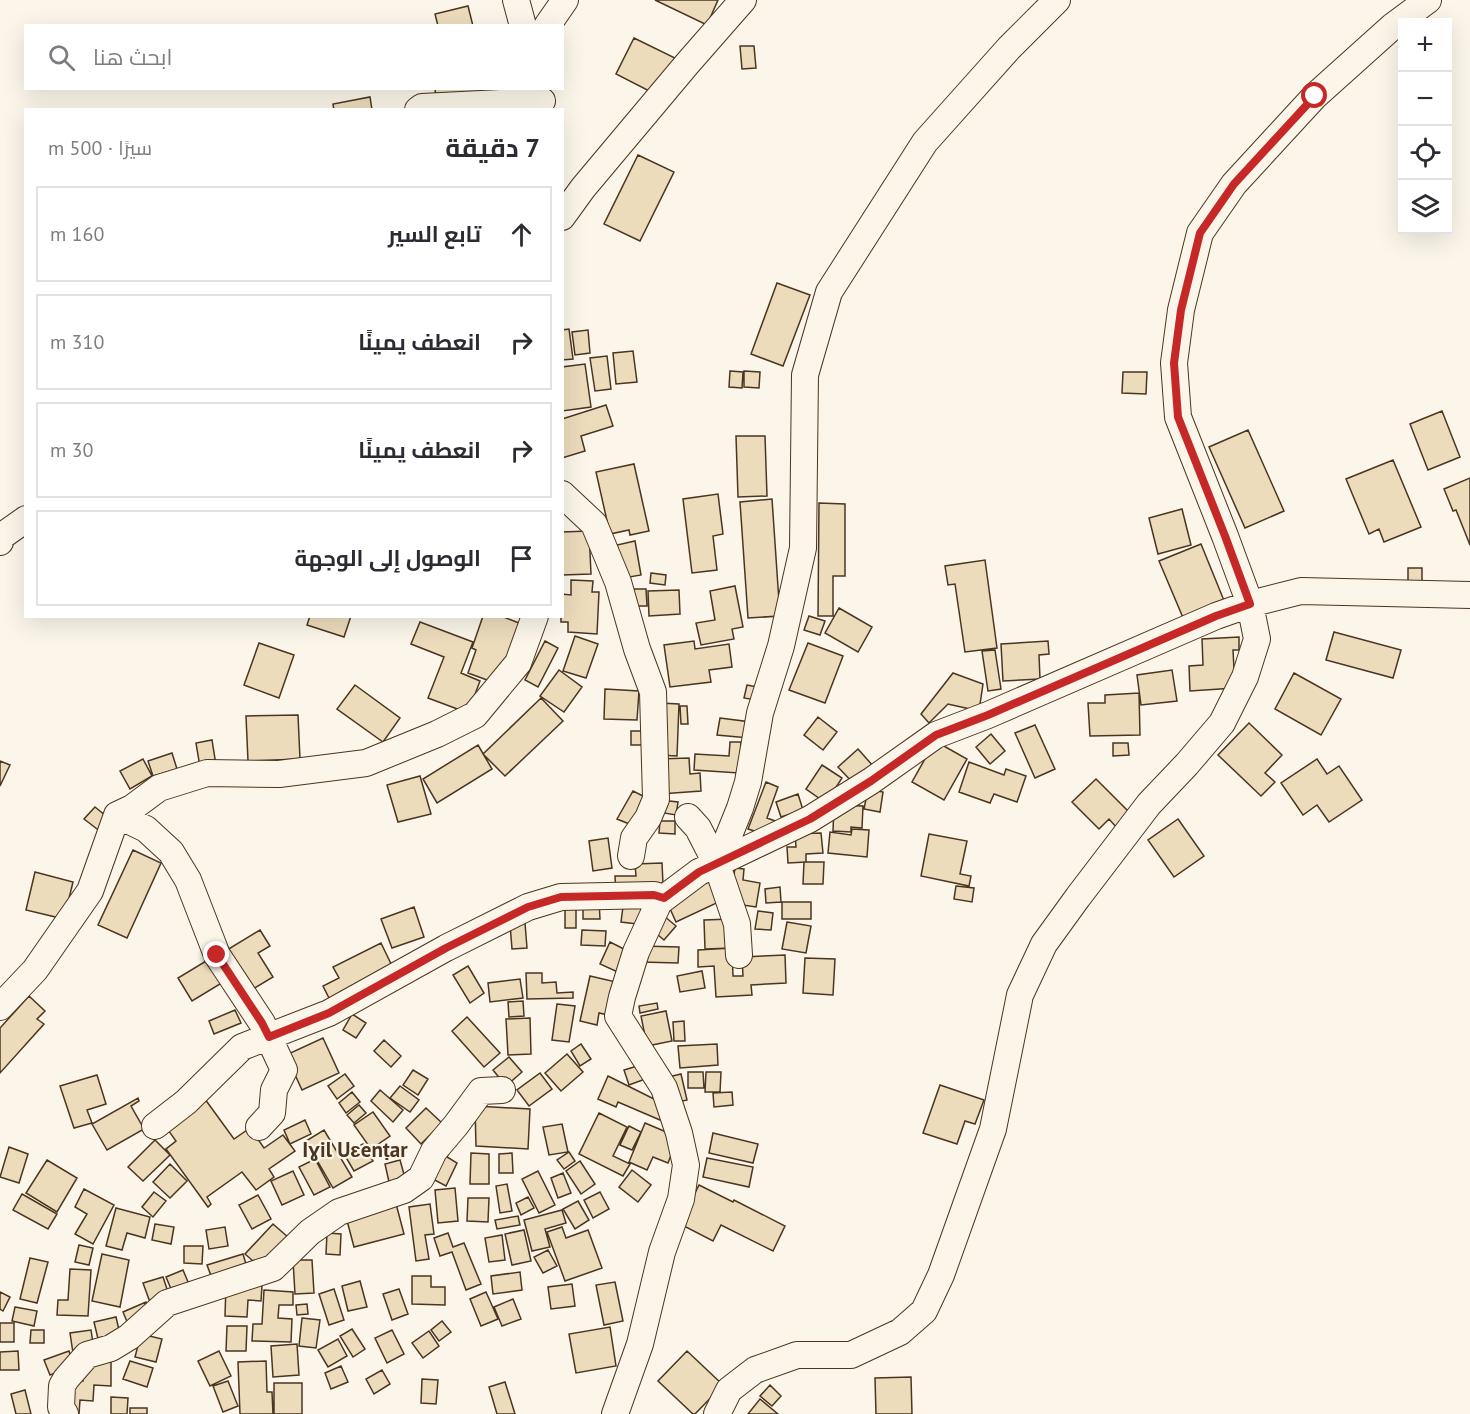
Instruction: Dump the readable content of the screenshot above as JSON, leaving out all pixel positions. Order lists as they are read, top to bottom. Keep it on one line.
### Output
{"districts":["Iɣil Uɛenṭar"],"page":{"map_buttons":["+","−"],"search":"ابحث هنا","heading":["7 دقيقة","سيرًا · 500 m"],"list":[["تابع السير","160 m"],["انعطف يمينًا","310 m"],["انعطف يمينًا","30 m"],"الوصول إلى الوجهة"]}}
